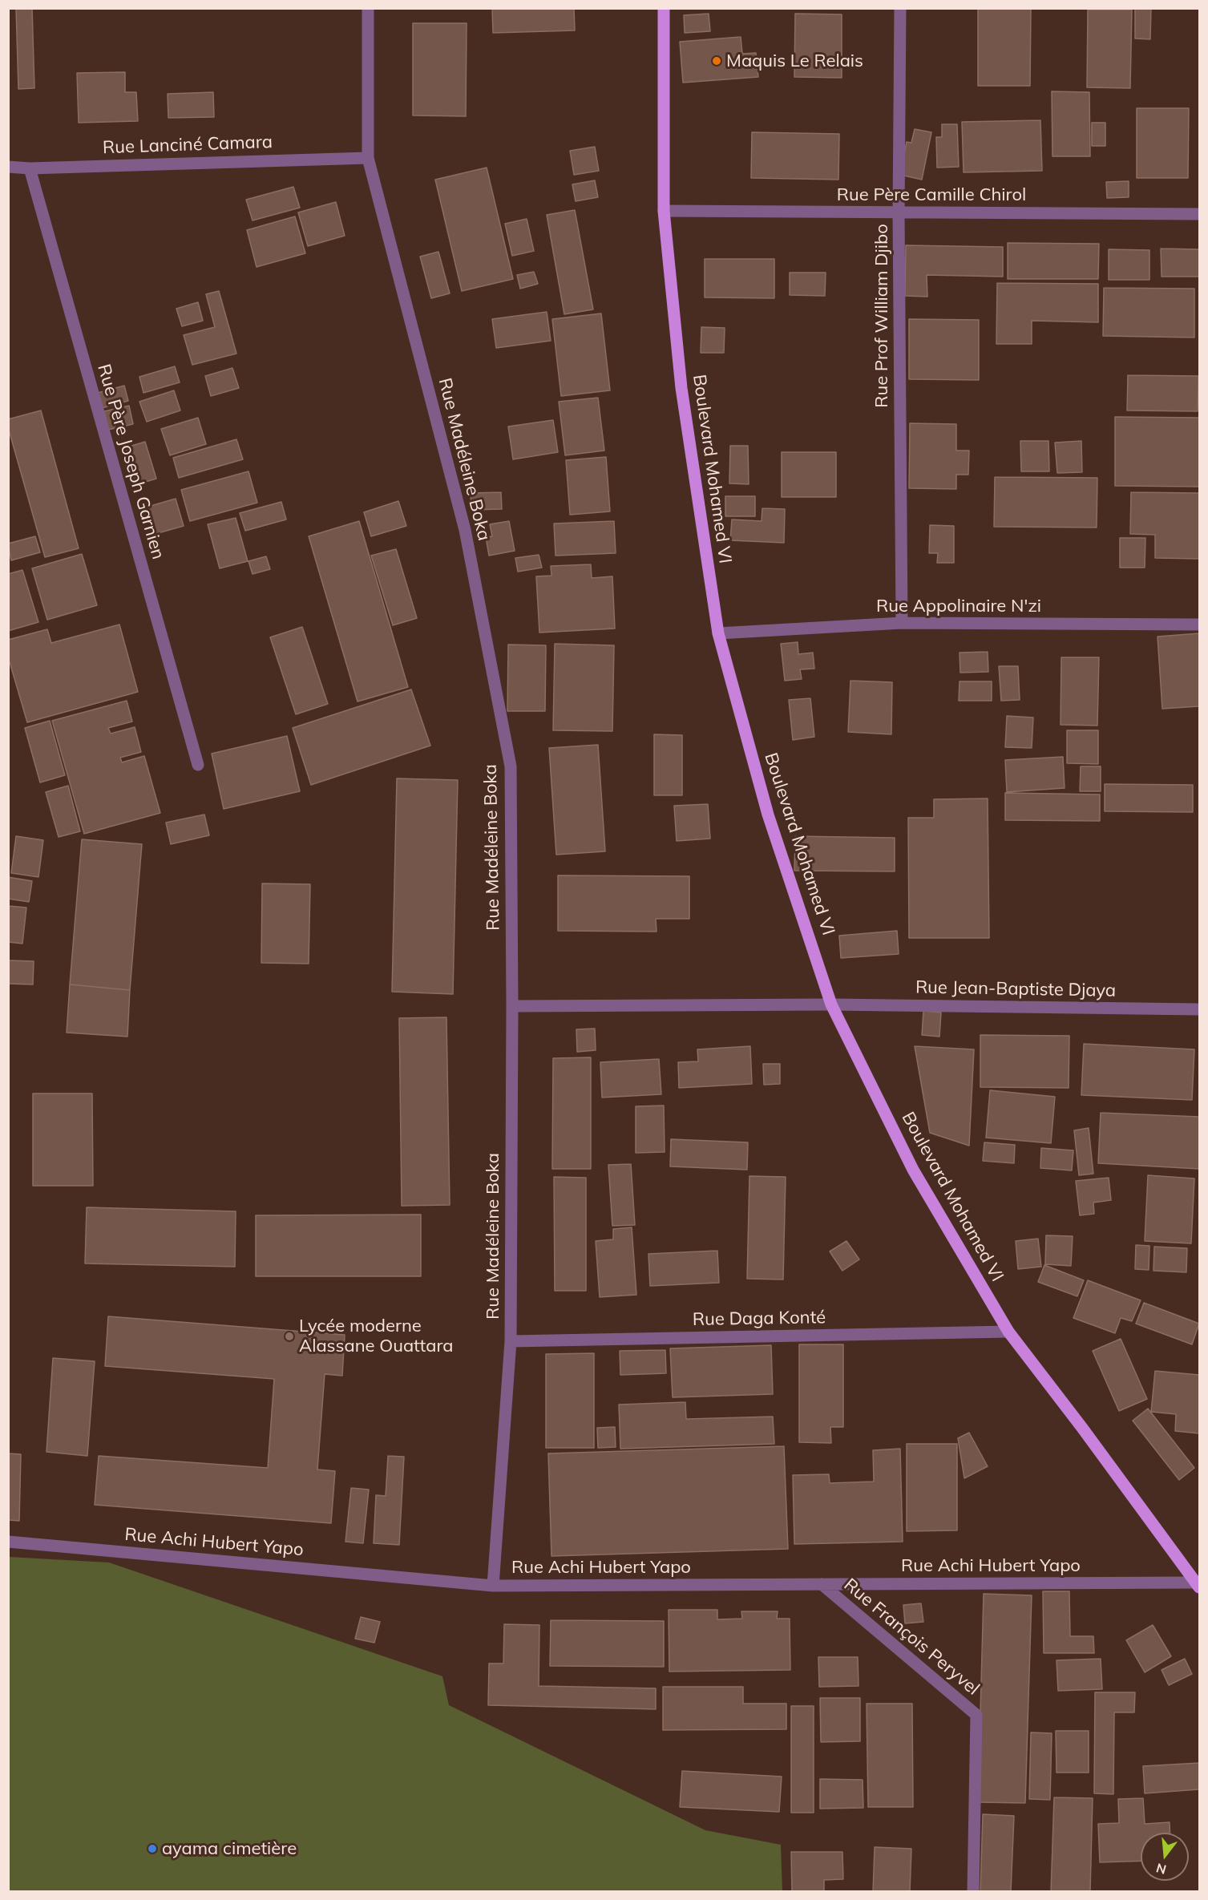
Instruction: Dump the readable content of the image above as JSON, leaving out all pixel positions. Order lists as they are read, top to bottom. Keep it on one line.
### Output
{"streets":{"main road":["Boulevard Mohamed VI"],"street":["Rue Lanciné Camara","Rue Père Camille Chirol","Rue Prof William Djibo","Rue Madéleine Boka","Rue Père Joseph Garnien","Rue Appolinaire N'zi","Rue Jean-Baptiste Djaya","Rue Daga Konté","Rue Achi Hubert Yapo","Rue François Peryvel"]},"crossings":[["Rue Lanciné Camara","Rue Madéleine Boka"],["Rue Lanciné Camara","Rue Père Joseph Garnien"],["Rue Père Camille Chirol","Rue Prof William Djibo"],["Rue Père Camille Chirol","Boulevard Mohamed VI"],["Rue Prof William Djibo","Rue Appolinaire N'zi"],["Rue Madéleine Boka","Rue Jean-Baptiste Djaya"],["Rue Madéleine Boka","Rue Daga Konté"],["Rue Madéleine Boka","Rue Achi Hubert Yapo"],["Boulevard Mohamed VI","Rue Appolinaire N'zi"],["Boulevard Mohamed VI","Rue Jean-Baptiste Djaya"],["Boulevard Mohamed VI","Rue Daga Konté"],["Boulevard Mohamed VI","Rue Achi Hubert Yapo"],["Rue Achi Hubert Yapo","Rue François Peryvel"]],"places":["Maquis Le Relais","Lycée moderne Alassane Ouattara","ayama cimetière"],"north":"bottom"}
